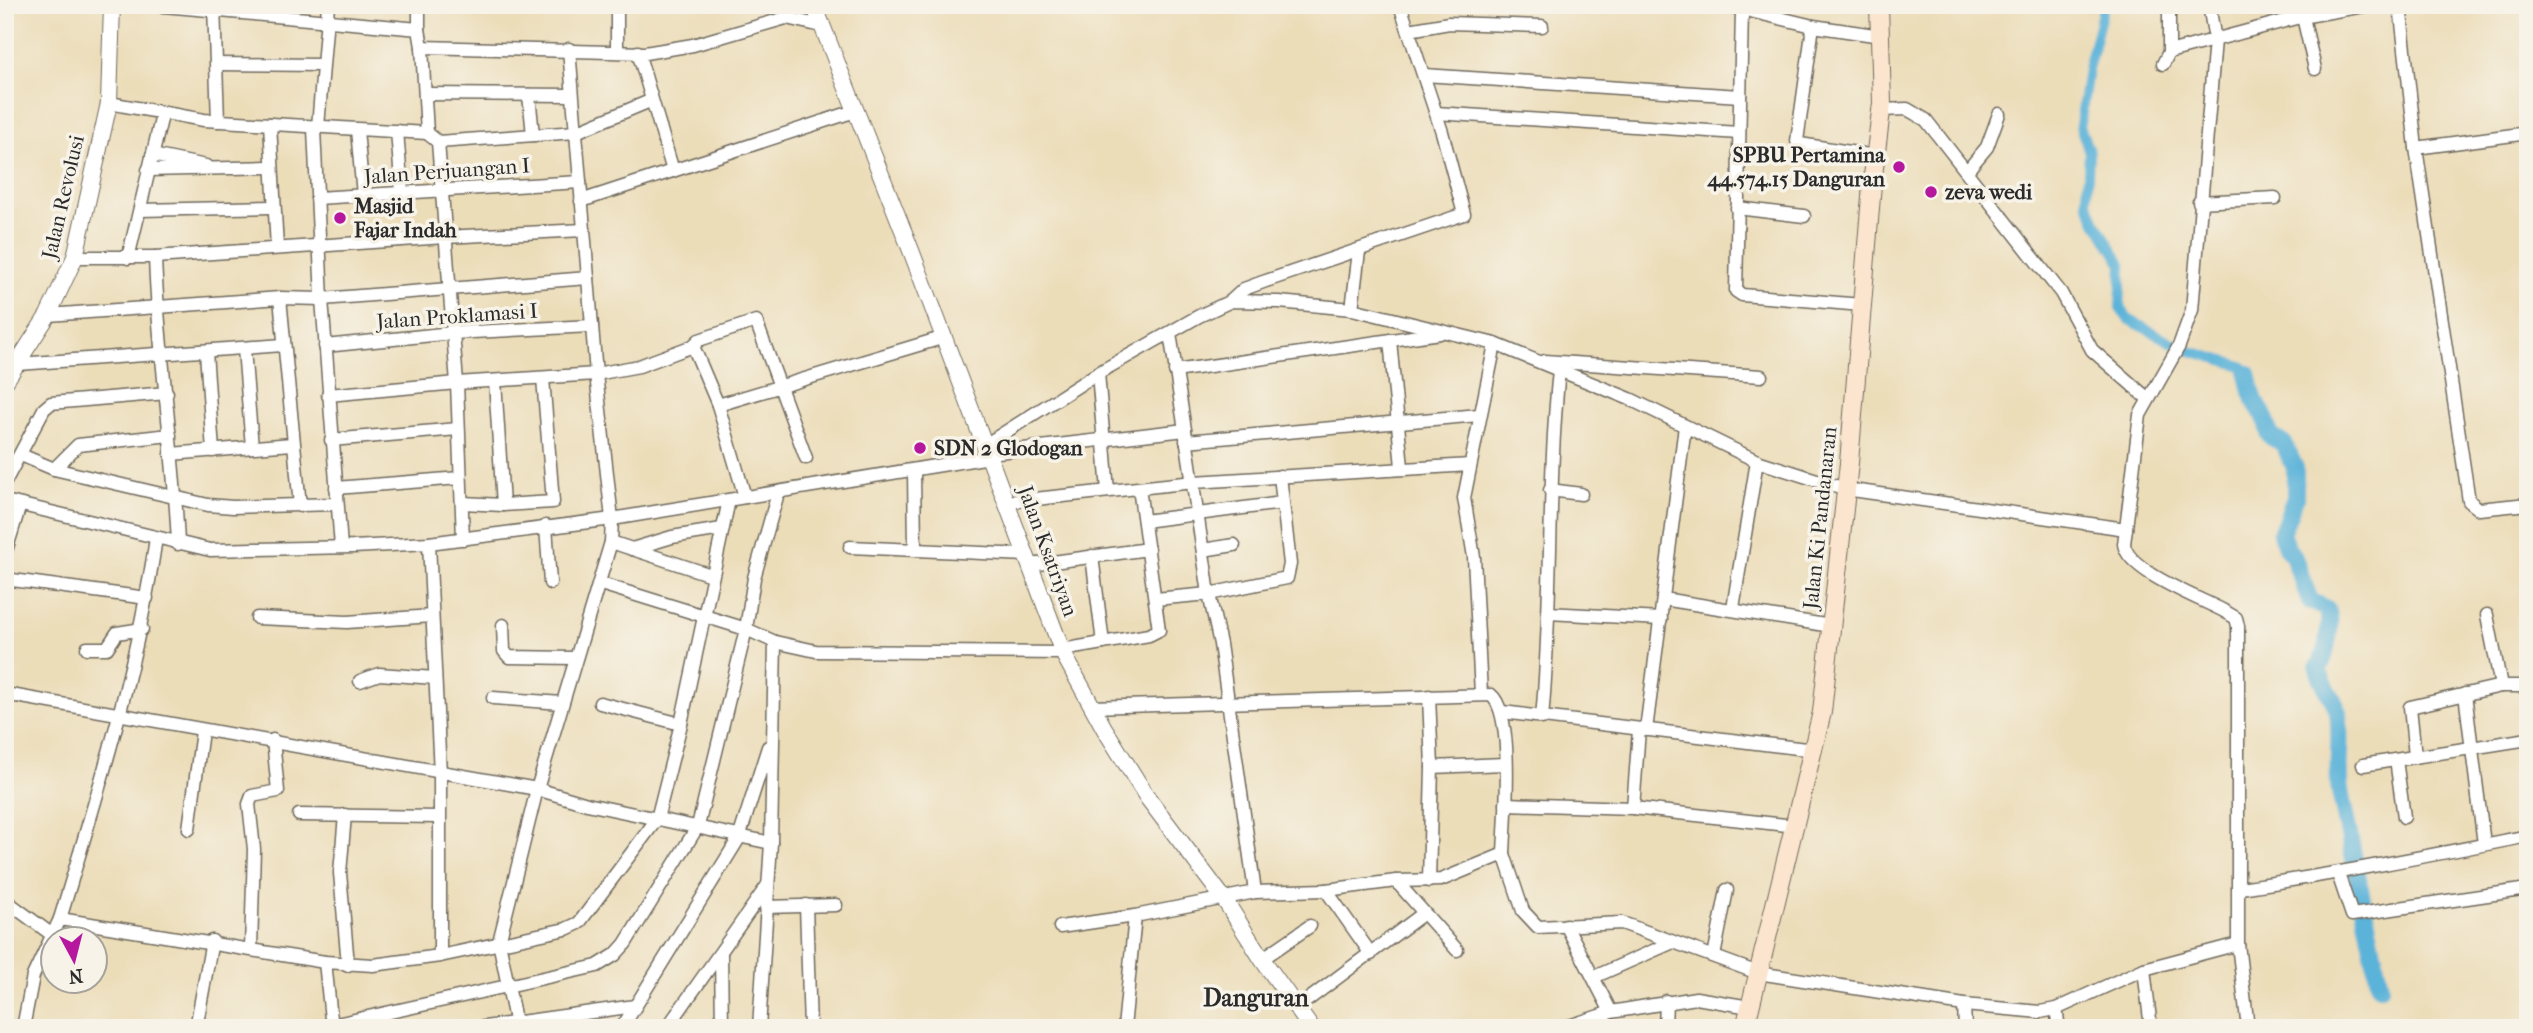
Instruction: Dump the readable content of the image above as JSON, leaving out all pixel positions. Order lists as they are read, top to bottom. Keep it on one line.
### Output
{"streets":{"main road":["Jalan Ki Pandanaran"],"street":["Jalan Perjuangan I","Jalan Revolusi","Jalan Proklamasi I","Jalan Ksatriyan"]},"districts":["Danguran"],"places":["SPBU Pertamina 44.574.15 Danguran","zeva wedi","Masjid Fajar Indah","SDN 2 Glodogan"],"north":"bottom"}
